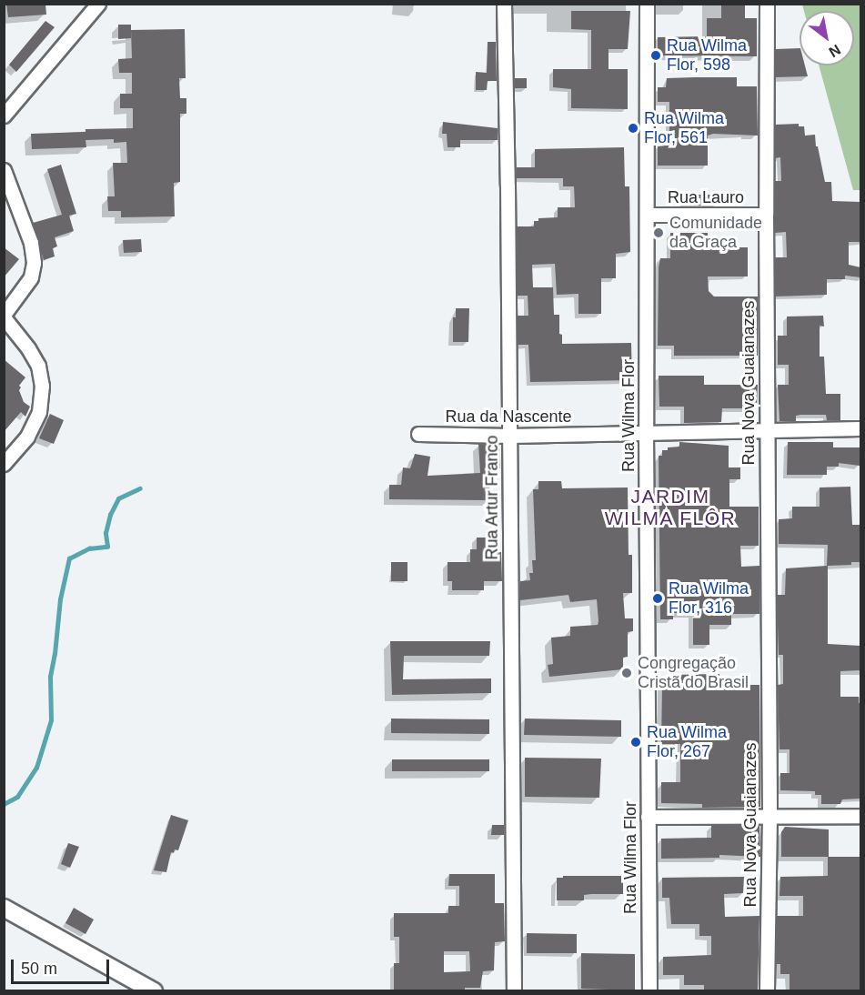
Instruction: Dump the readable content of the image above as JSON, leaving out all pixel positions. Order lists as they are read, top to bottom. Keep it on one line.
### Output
{"streets":{"street":["Rua Lauro","Rua Nova Guaianazes","Rua Wilma Flor","Rua da Nascente","Rua Artur Franco"]},"crossings":[["Rua Lauro","Rua Nova Guaianazes"],["Rua Lauro","Rua Wilma Flor"],["Rua Nova Guaianazes","Rua da Nascente"],["Rua Wilma Flor","Rua da Nascente"],["Rua da Nascente","Rua Artur Franco"]],"districts":["JARDIM WILMA FLÔR"],"places":["Rua Wilma Flor, 598","Rua Wilma Flor, 561","Comunidade da Graça","Rua Wilma Flor, 316","Congregação Cristã do Brasil","Rua Wilma Flor, 267"],"scale_bar":"50 m","north":"bottom right"}
